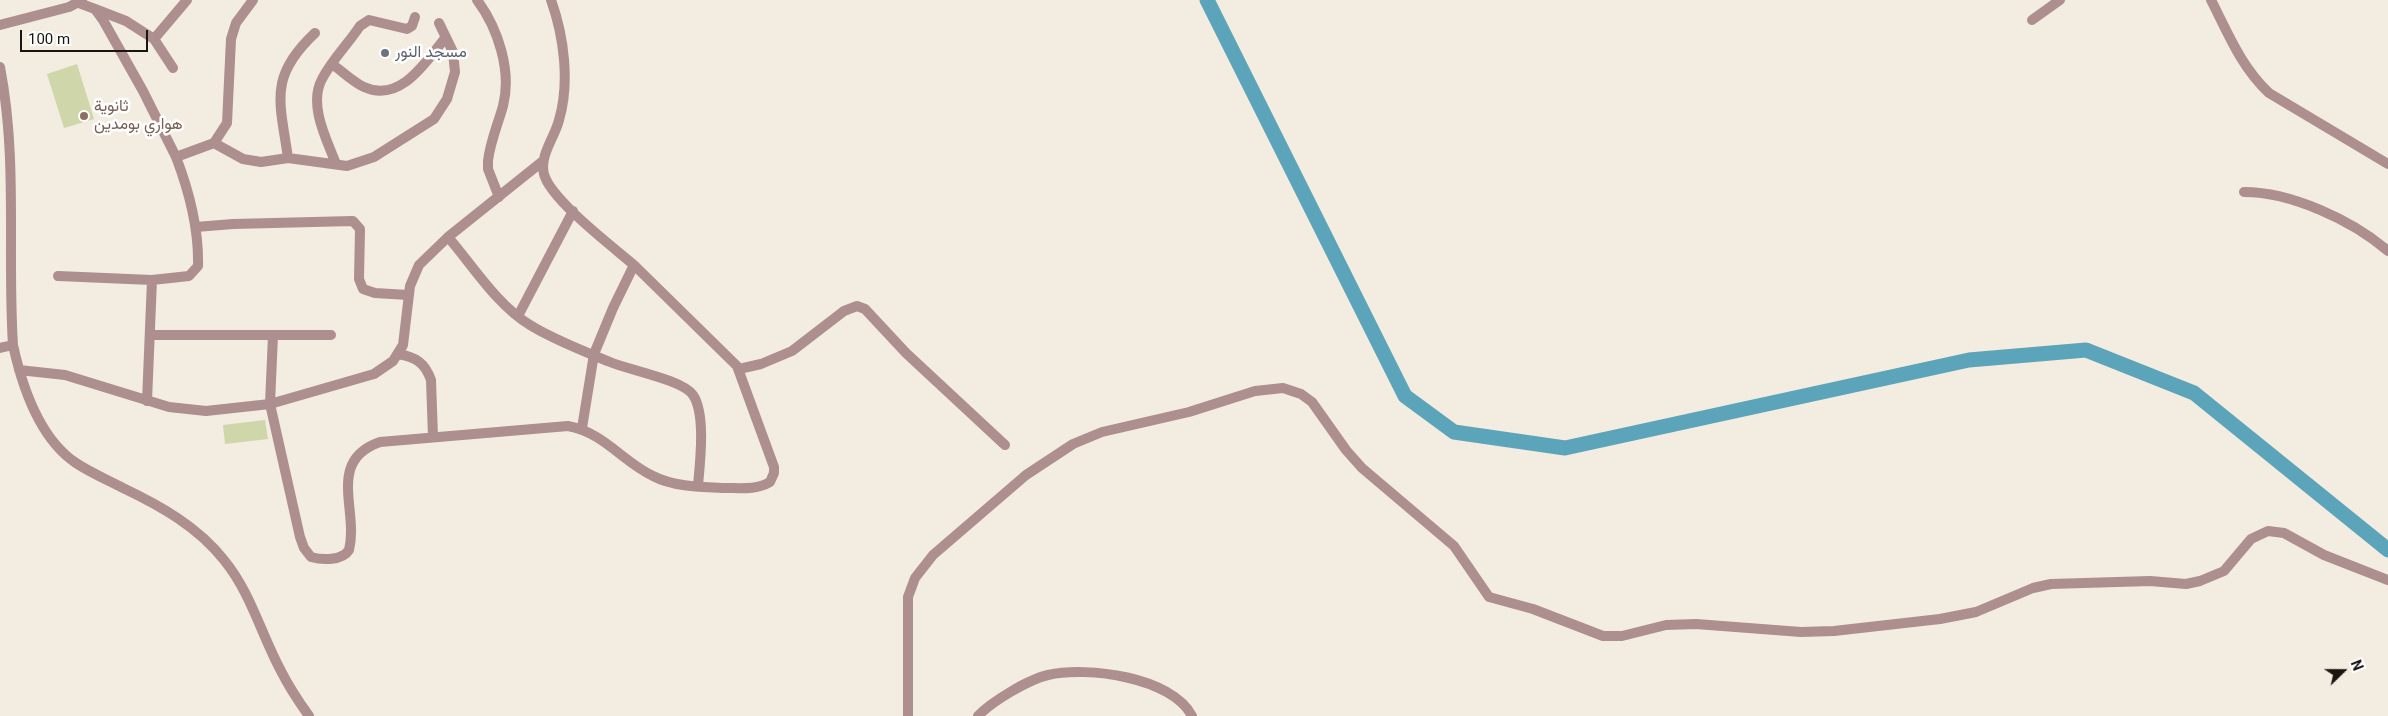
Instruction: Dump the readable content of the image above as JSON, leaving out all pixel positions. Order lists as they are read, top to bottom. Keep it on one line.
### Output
{"places":["مسجد النور","ثانوية هواري بومدين"],"scale_bar":"100 m","north":"right"}
